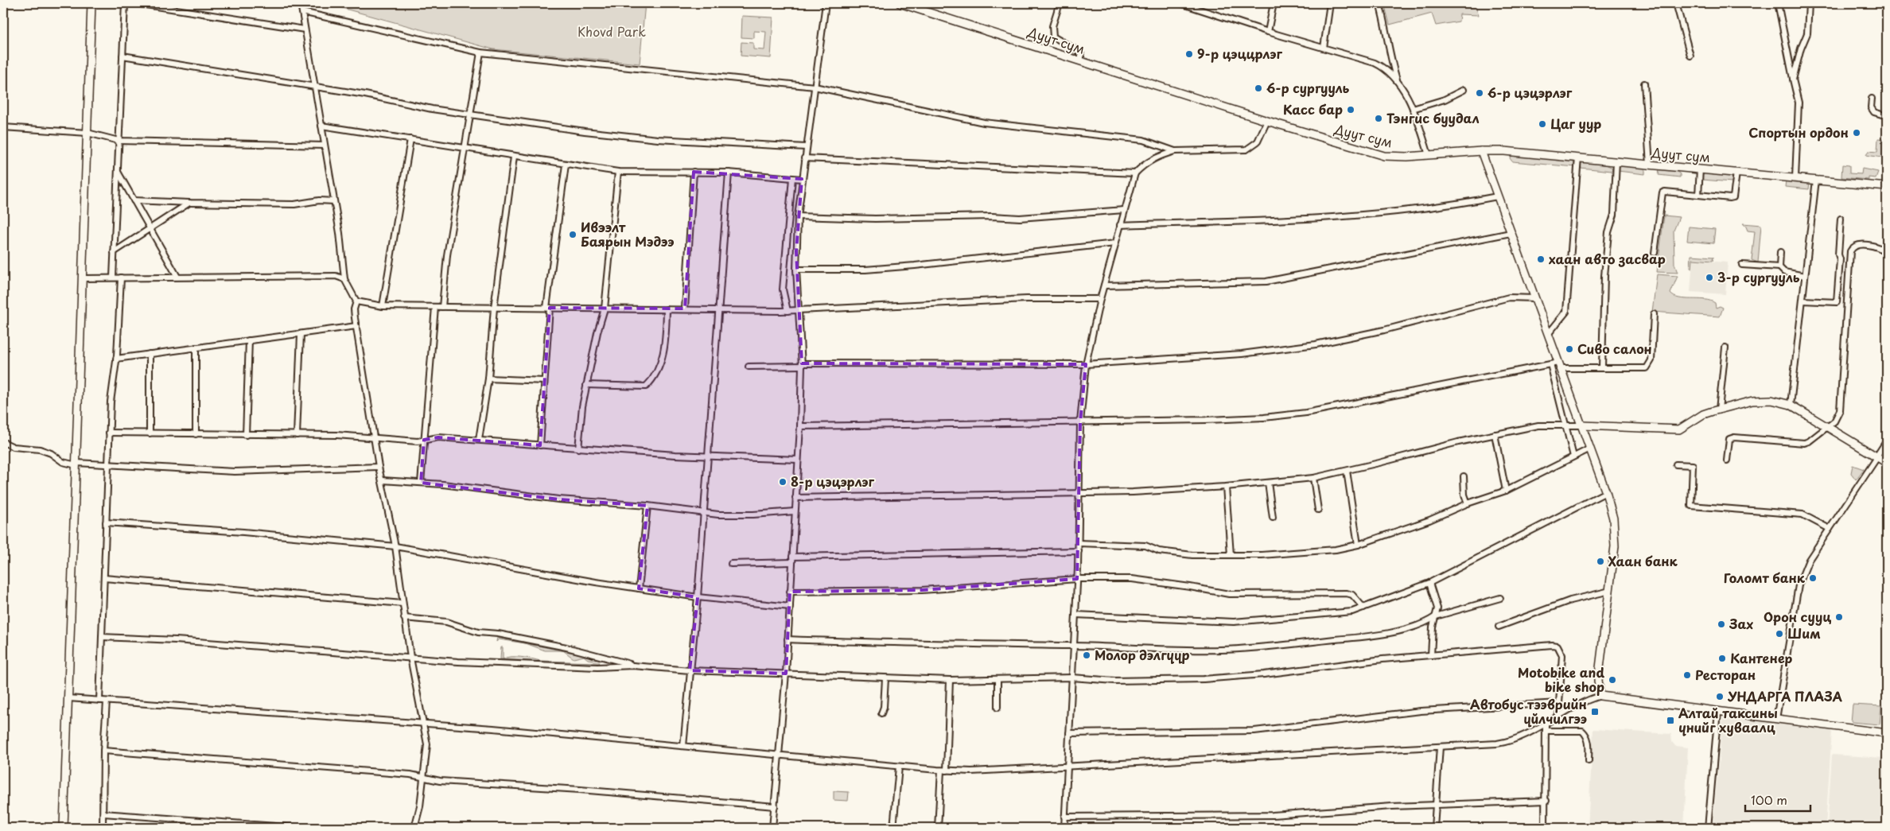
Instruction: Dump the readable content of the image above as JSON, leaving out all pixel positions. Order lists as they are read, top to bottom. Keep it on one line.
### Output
{"streets":{"main road":["Дуут сум"]},"parks":["Khovd Park"],"places":{"other":["9-р цэццрлэг","6-р сургууль","6-р цэцэрлэг","Касс бар","Тэнгис буудал","Цаг уур","Спортын ордон","Ивээлт Баярын Мэдээ","хаан авто засвар","3-р сургууль","Сиво салон","8-р цэцэрлэг","Хаан банк","Голомт банк","Орон сууц","Зах","Шим","Молор дэлгүүр","Кантенер","Ресторан","Motobike and bike shop","УНДАРГА ПЛАЗА"],"transit":["Автобус тээврийн үйлчилгээ","Алтай таксины үнийг хуваалц"]},"scale_bar":"100 m"}
